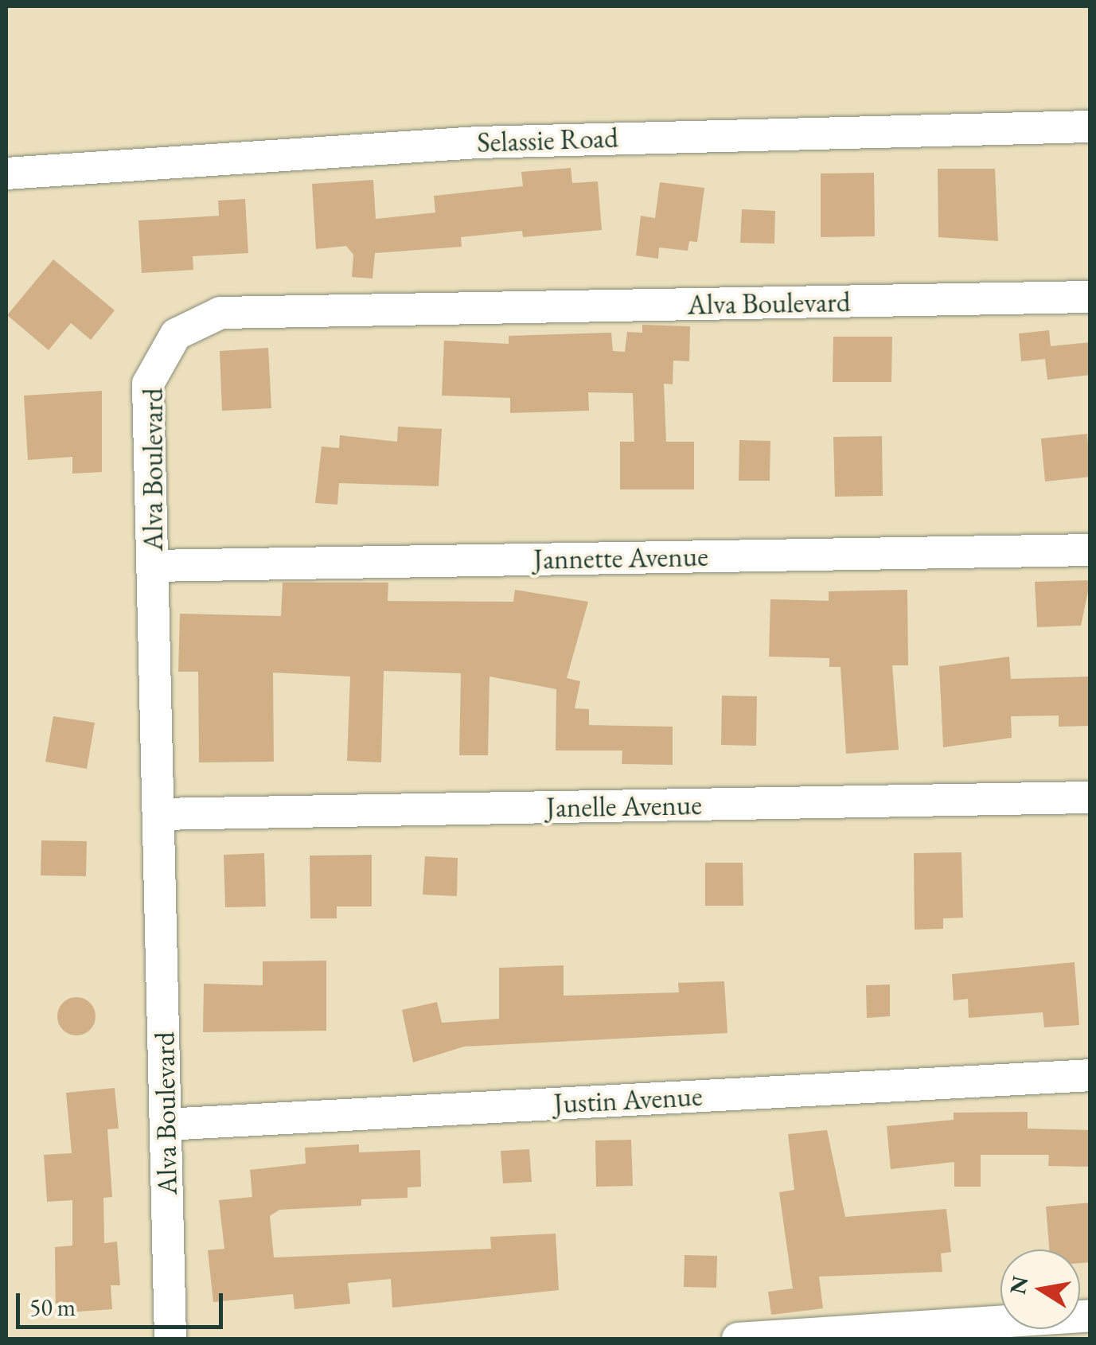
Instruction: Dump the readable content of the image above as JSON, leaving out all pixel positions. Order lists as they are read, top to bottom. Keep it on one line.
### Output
{"streets":{"street":["Selassie Road","Alva Boulevard","Jannette Avenue","Janelle Avenue","Justin Avenue"]},"crossings":[["Alva Boulevard","Jannette Avenue"],["Alva Boulevard","Janelle Avenue"],["Alva Boulevard","Justin Avenue"]],"scale_bar":"50 m","north":"left"}
